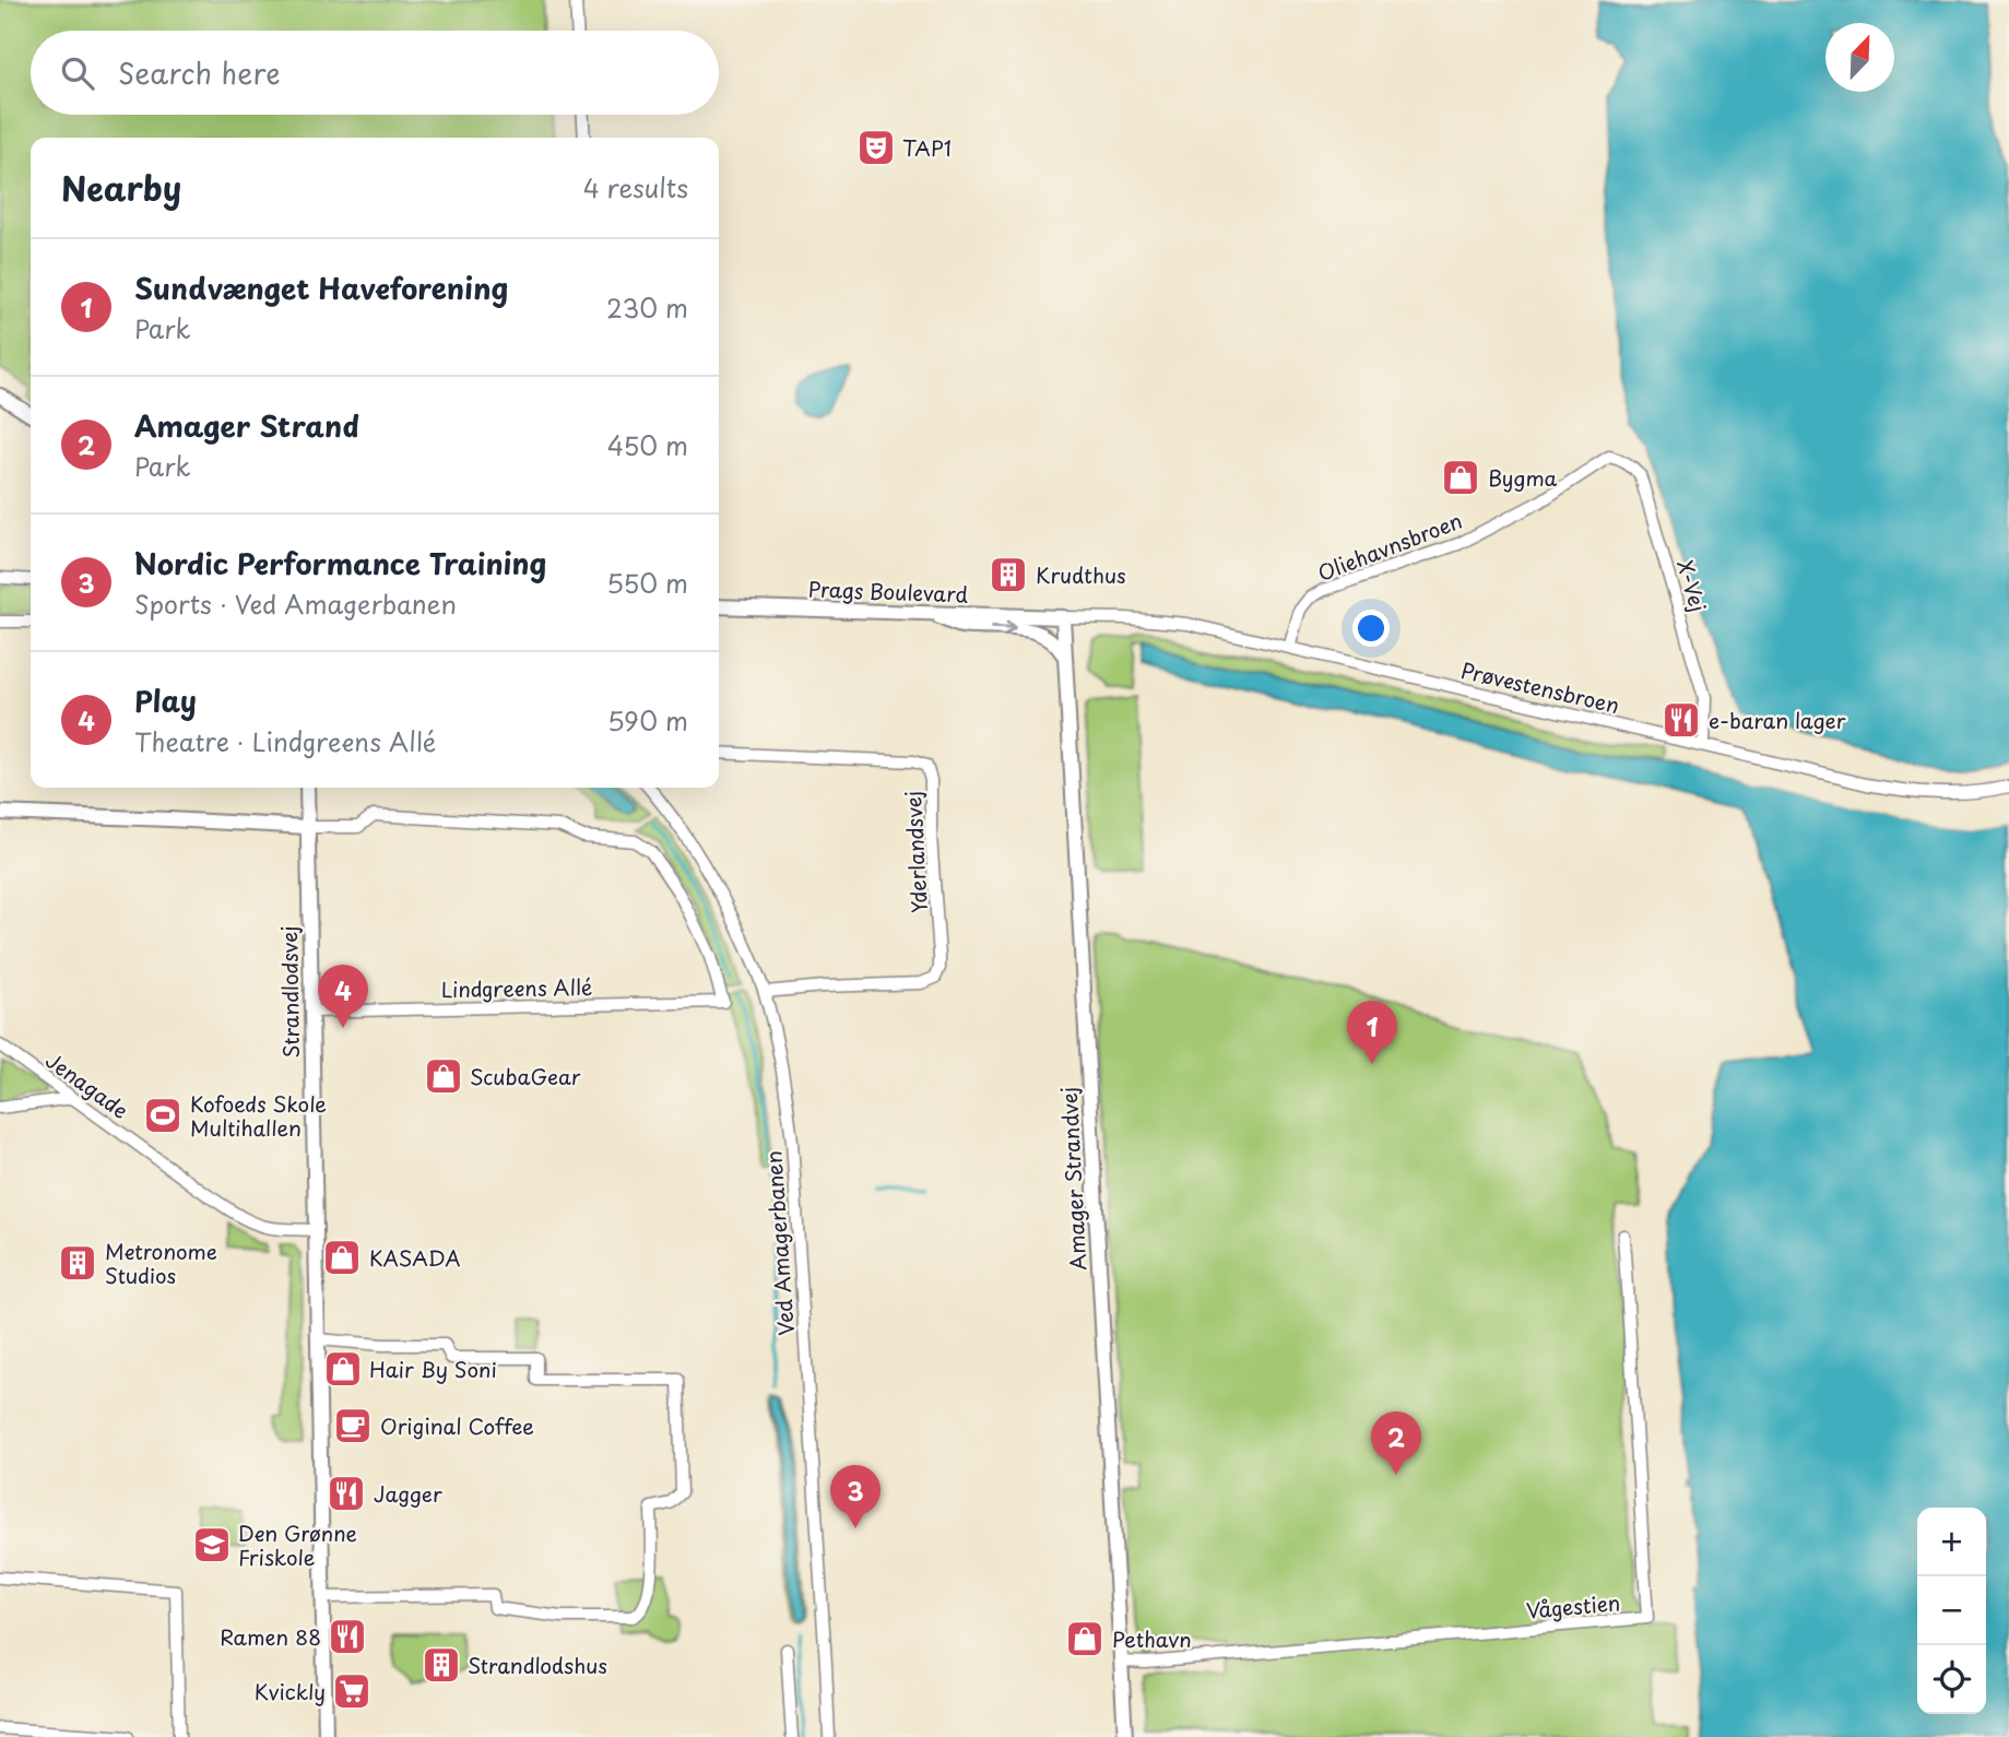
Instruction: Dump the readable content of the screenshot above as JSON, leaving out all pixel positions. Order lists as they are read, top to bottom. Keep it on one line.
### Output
{"streets":{"street":["Oliehavnsbroen","X-Vej","Prags Boulevard","Prøvestensbroen","Yderlandsvej","Lindgreens Allé","Strandlodsvej","Jenagade","Amager Strandvej","Ved Amagerbanen","Vågestien"]},"crossings":[["Oliehavnsbroen","X-Vej"],["Oliehavnsbroen","Prøvestensbroen"],["X-Vej","Prøvestensbroen"],["Prags Boulevard","Prøvestensbroen"],["Prags Boulevard","Amager Strandvej"],["Prøvestensbroen","Amager Strandvej"],["Yderlandsvej","Ved Amagerbanen"],["Lindgreens Allé","Strandlodsvej"],["Strandlodsvej","Jenagade"],["Amager Strandvej","Vågestien"]],"places":{"theatre":["TAP1"],"shop":["Bygma","ScubaGear","KASADA","Hair By Soni","Pethavn"],"building":["Krudthus","Metronome Studios","Strandlodshus"],"restaurant":["e-baran lager","Jagger","Ramen 88"],"sports":["Kofoeds Skole Multihallen"],"cafe":["Original Coffee"],"school or university":["Den Grønne Friskole"],"supermarket":["Kvickly"]},"north":"top right","page":{"search":"Search here","heading":["Nearby","4 results"],"list":[{"mark":"1","name":"Sundvænget Haveforening","note":"Park","value":"230 m"},{"mark":"2","name":"Amager Strand","note":"Park","value":"450 m"},{"mark":"3","name":"Nordic Performance Training","note":"Sports · Ved Amagerbanen","value":"550 m"},{"mark":"4","name":"Play","note":"Theatre · Lindgreens Allé","value":"590 m"}],"pins":["4","1","2","3"],"map_buttons":["+","−"]}}
